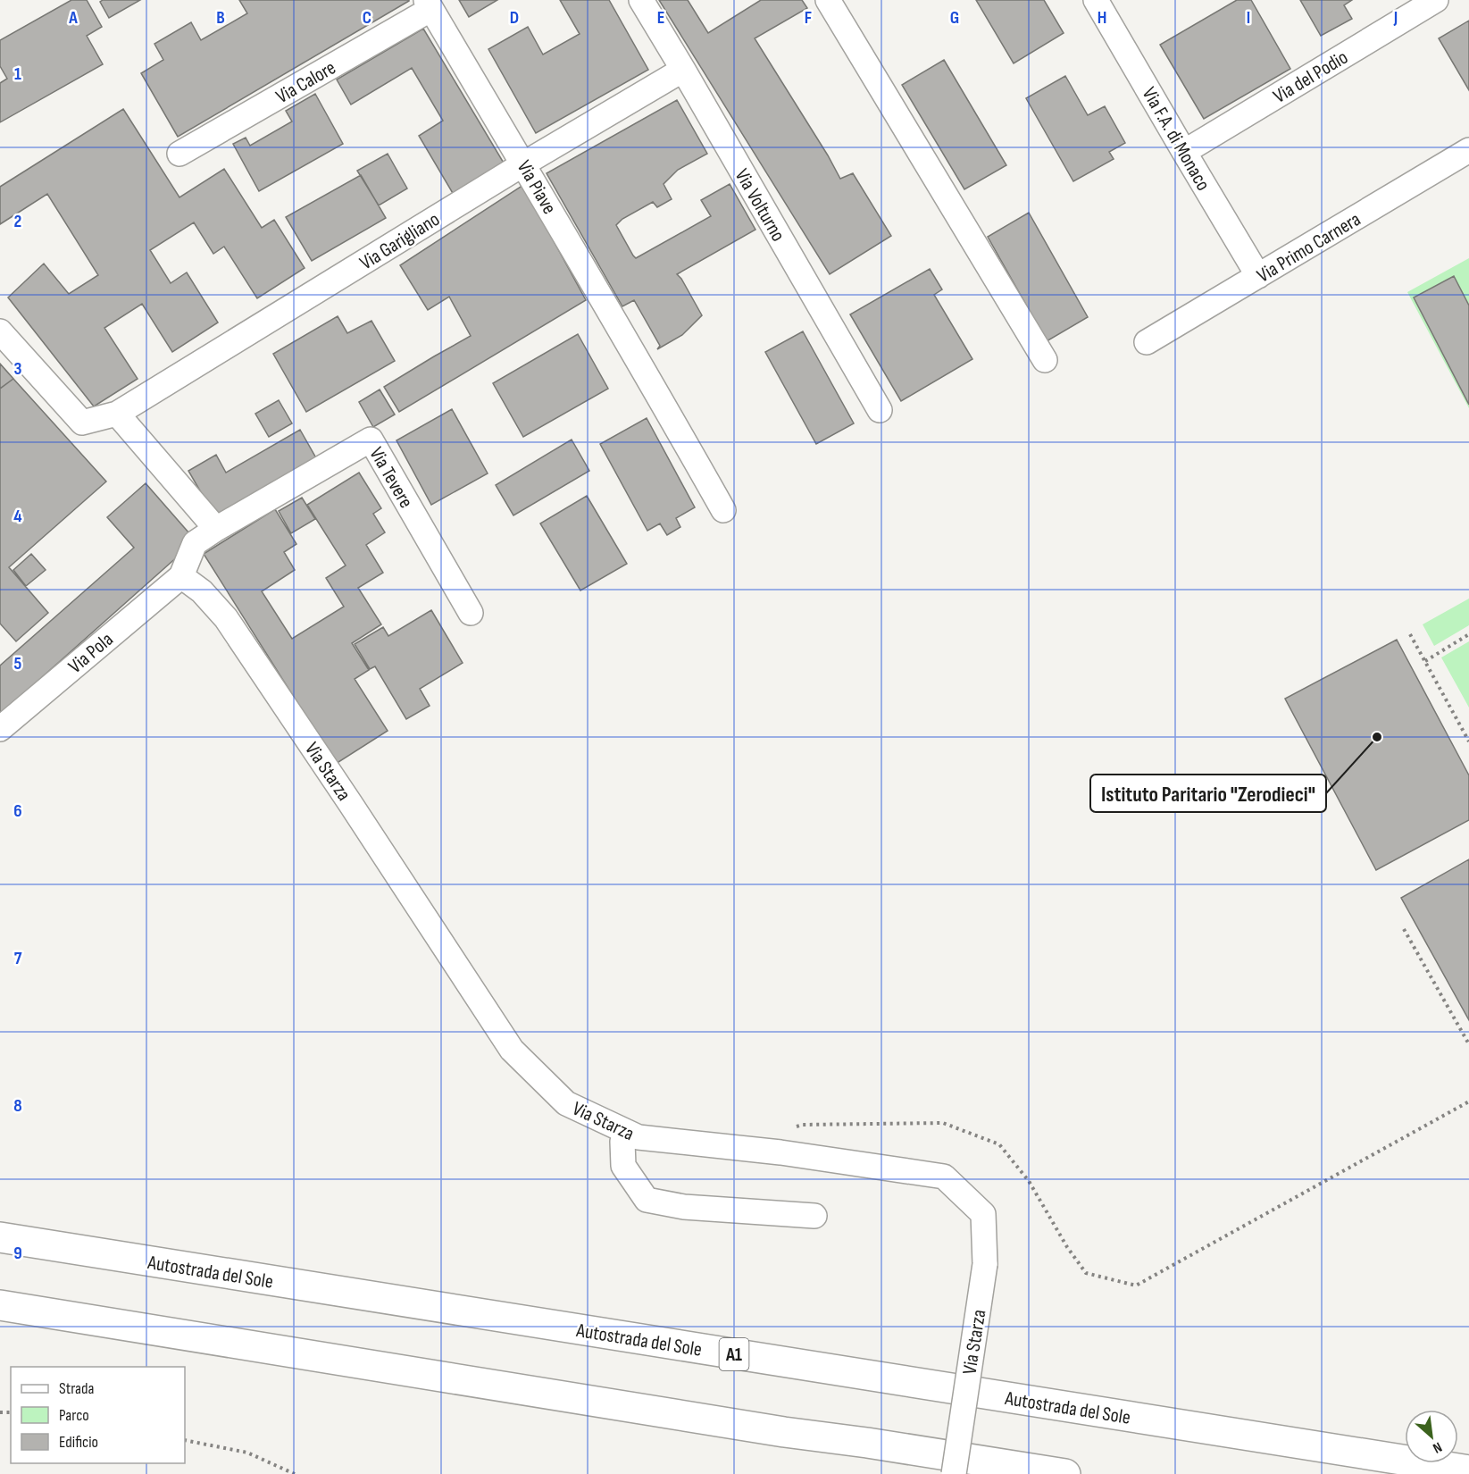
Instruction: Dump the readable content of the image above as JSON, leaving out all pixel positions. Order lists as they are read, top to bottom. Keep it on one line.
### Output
{"streets":{"highway":["Autostrada del Sole","A1"],"street":["Via del Podio","Via Calore","Via F.A. di Monaco","Via Piave","Via Volturno","Via Garigliano","Via Primo Carnera","Via Tevere","Via Pola","Via Starza"]},"crossings":[["Via del Podio","Via F.A. di Monaco"],["Via Calore","Via Piave"],["Via F.A. di Monaco","Via Primo Carnera"],["Via Piave","Via Garigliano"],["Via Volturno","Via Garigliano"],["Via Pola","Via Starza"]],"places":["Istituto Paritario \"Zerodieci\""],"legend":["Strada","Parco","Edificio"],"north":"bottom right","grid":{"columns":["A","B","C","D","E","F","G","H","I","J"],"rows":["1","2","3","4","5","6","7","8","9"]}}
